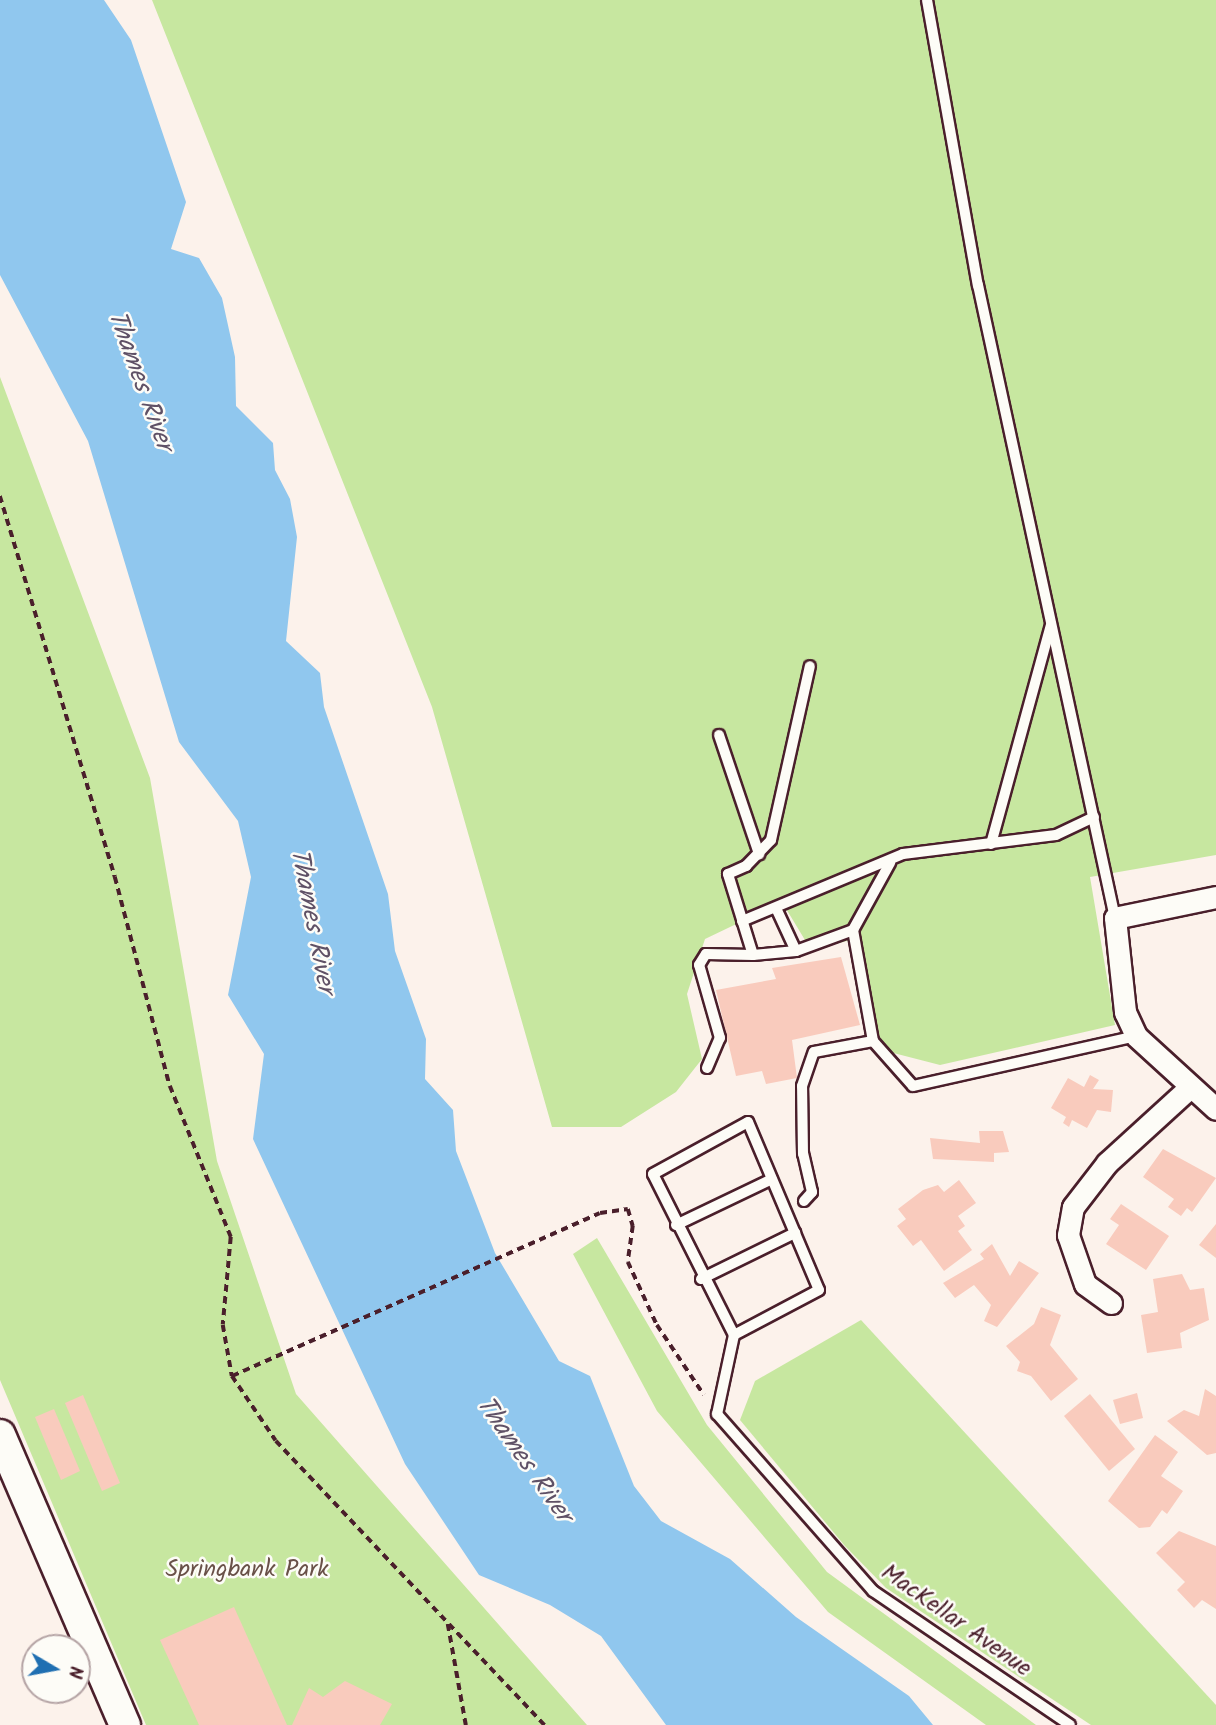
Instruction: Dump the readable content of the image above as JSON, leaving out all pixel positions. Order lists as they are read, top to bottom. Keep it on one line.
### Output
{"streets":{"lane":["MacKellar Avenue"]},"water":["Thames River"],"parks":["Springbank Park"],"north":"right"}
